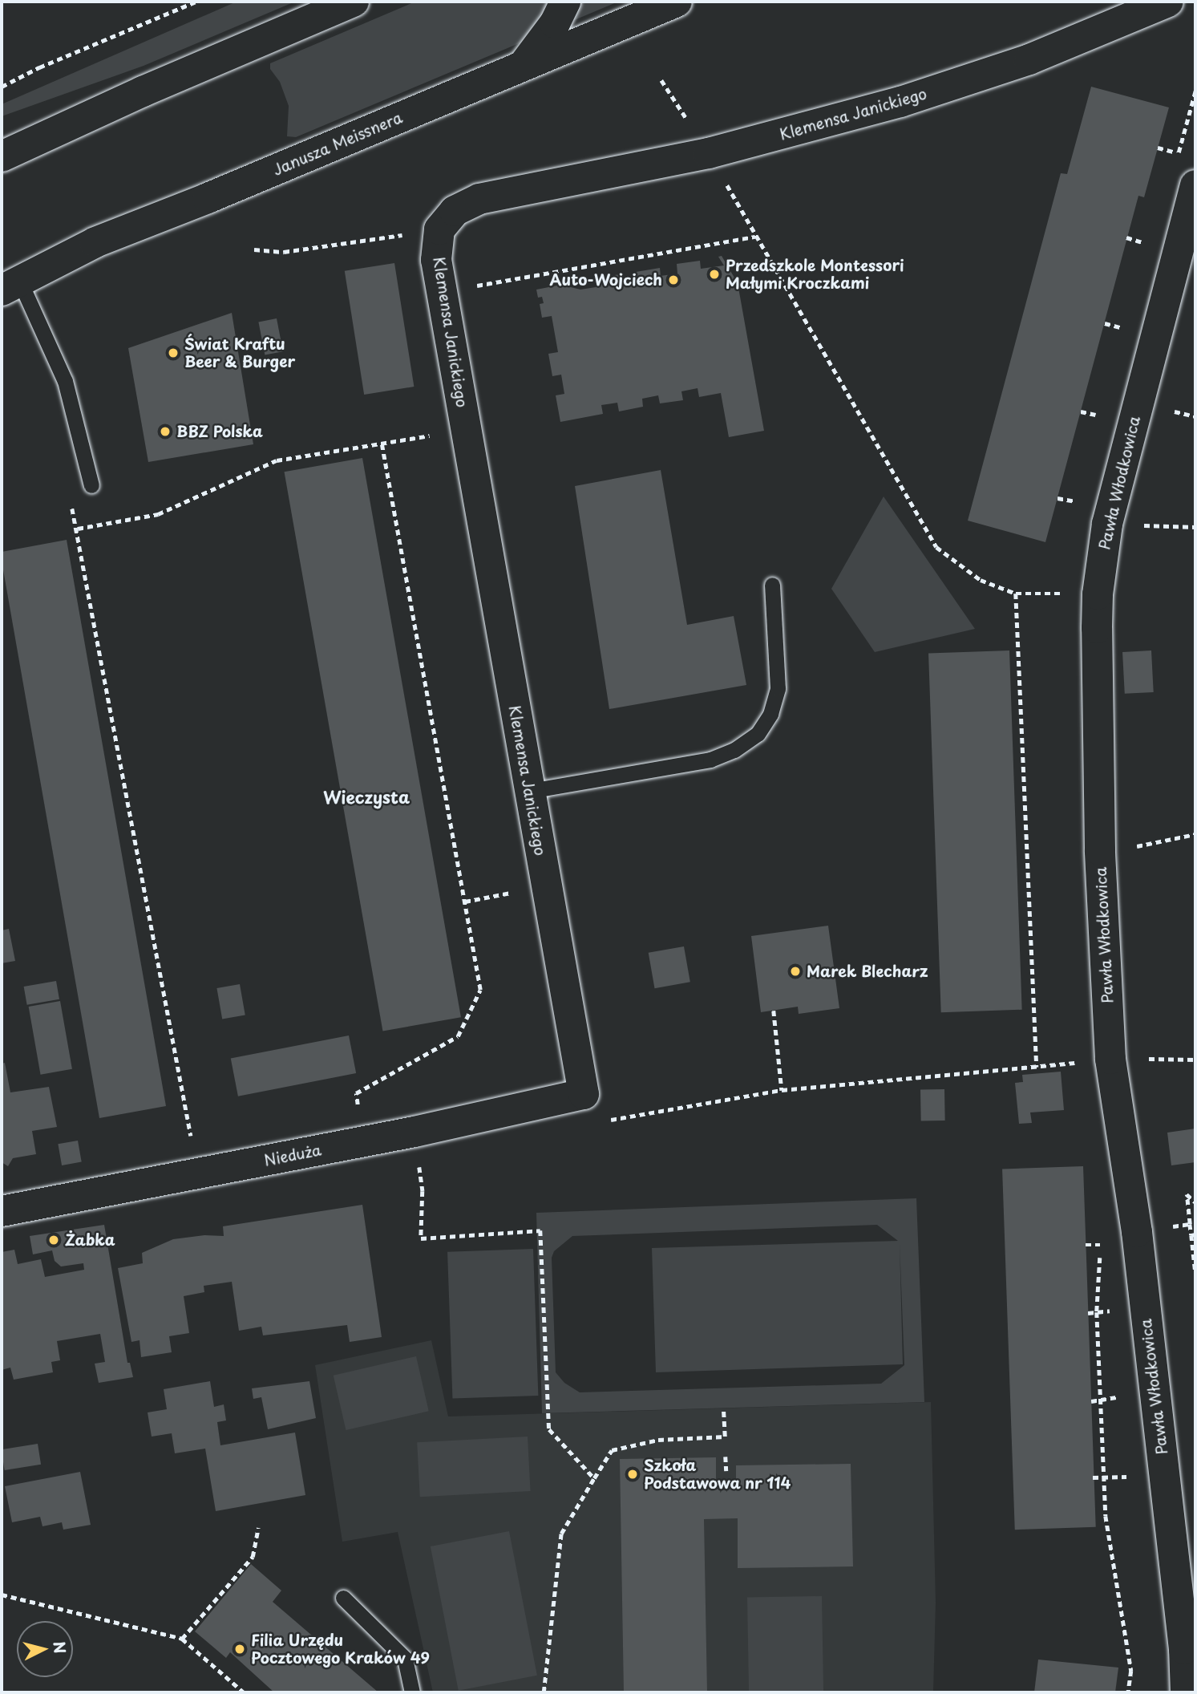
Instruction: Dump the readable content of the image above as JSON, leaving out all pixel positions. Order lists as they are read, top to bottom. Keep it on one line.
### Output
{"streets":{"street":["Klemensa Janickiego","Janusza Meissnera","Pawła Włodkowica","Nieduża"]},"crossings":[["Klemensa Janickiego","Nieduża"]],"districts":["Wieczysta"],"places":["Przedszkole Montessori Małymi Kroczkami","Auto-Wojciech","Świat Kraftu Beer & Burger","BBZ Polska","Marek Blecharz","Żabka","Szkoła Podstawowa nr 114","Filia Urzędu Pocztowego Kraków 49"],"north":"right"}
